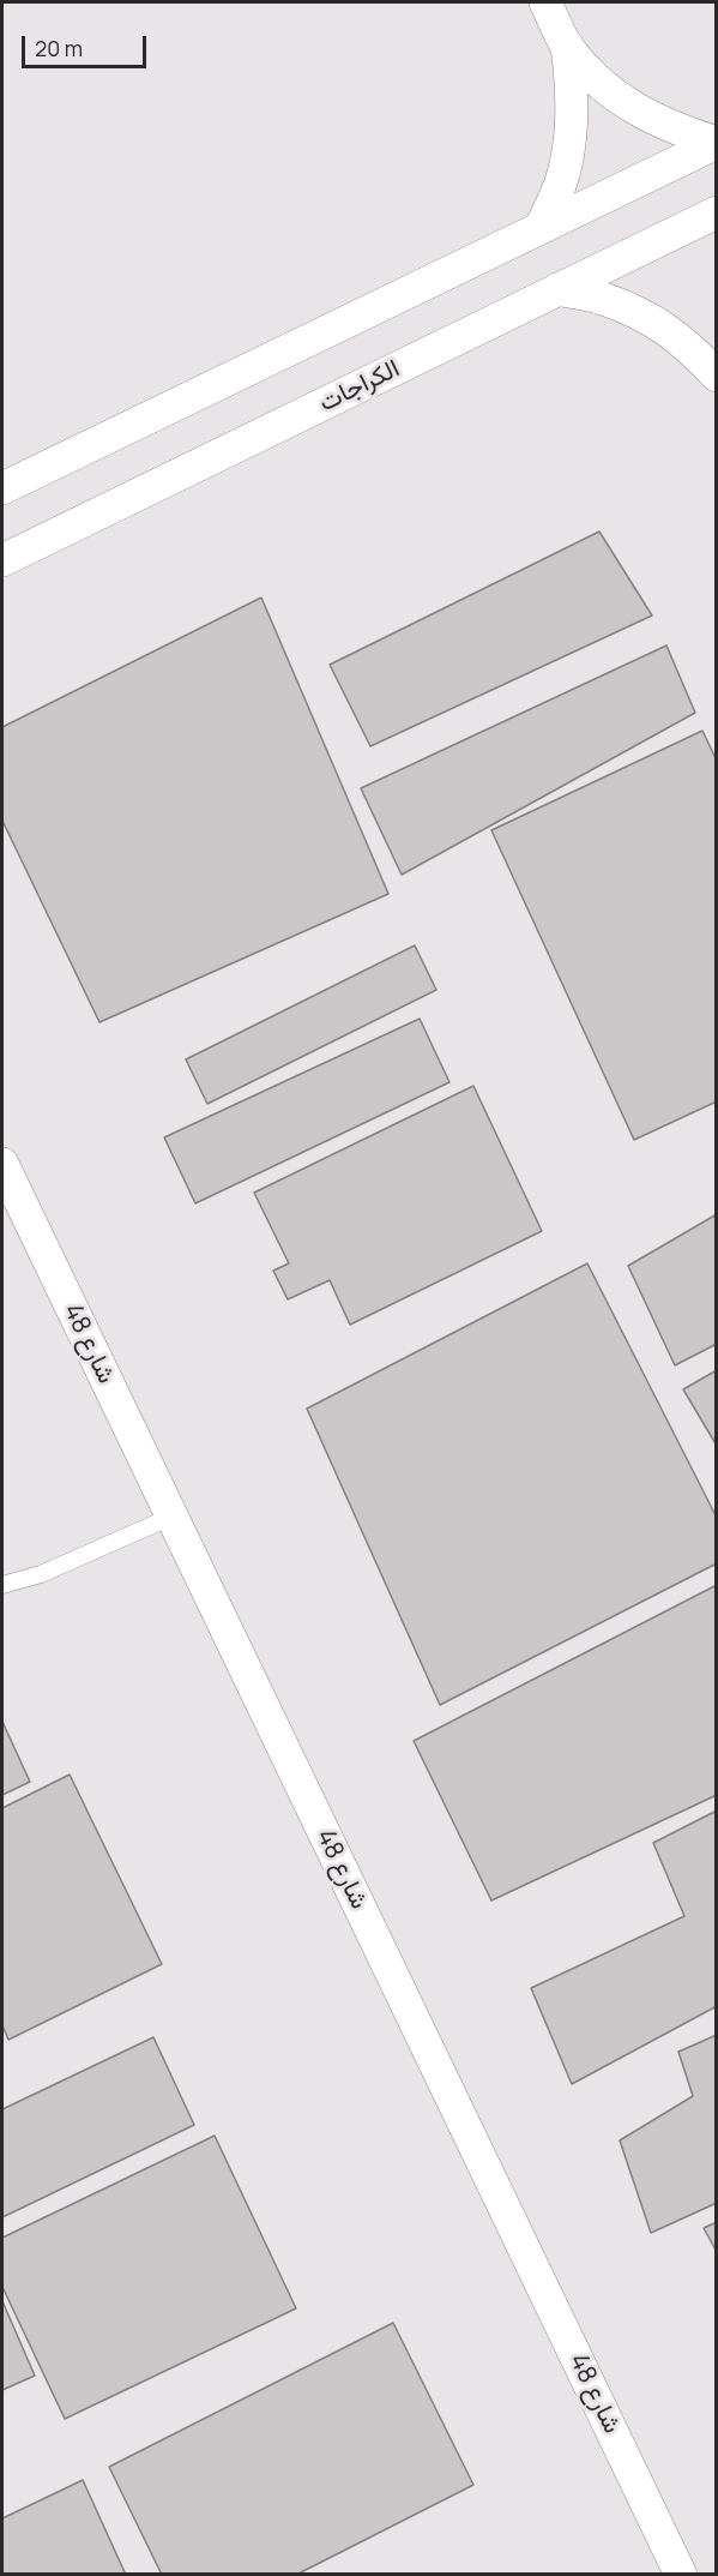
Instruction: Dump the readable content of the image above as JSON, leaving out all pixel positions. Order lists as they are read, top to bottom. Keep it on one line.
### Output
{"streets":{"street":["الكراجات","شارع 48"]},"scale_bar":"20 m"}
